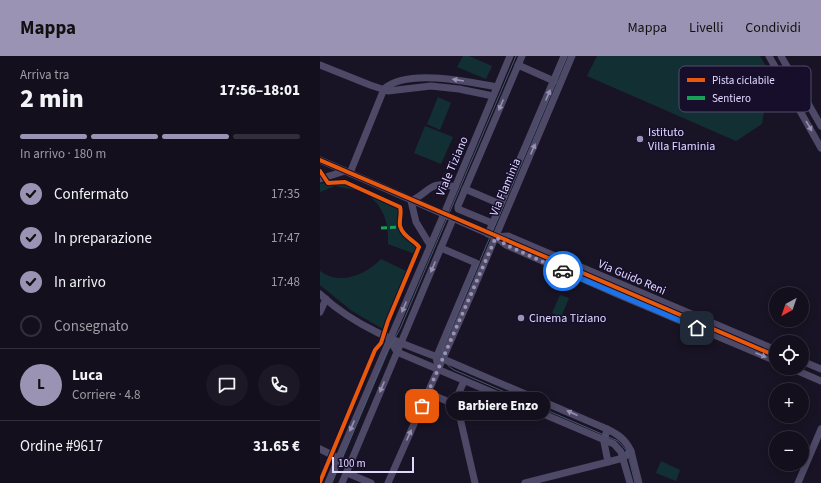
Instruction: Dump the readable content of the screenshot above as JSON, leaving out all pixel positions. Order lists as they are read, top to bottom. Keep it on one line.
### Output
{"streets":{"street":["Viale Tiziano","Via Flaminia","Via Guido Reni"]},"crossings":[["Viale Tiziano","Via Flaminia"],["Via Flaminia","Via Guido Reni"]],"one_way":["Via Flaminia"],"places":["Istituto Villa Flaminia","Cinema Tiziano","Barbiere Enzo"],"legend":["Pista ciclabile","Sentiero"],"scale_bar":"100 m","north":"bottom left","page":{"header":"Mappa","nav":["Mappa","Livelli","Condividi"],"heading":["2 min","Arriva tra","17:56–18:01"],"panel":["Luca","Corriere · 4.8","Ordine #9617","31.65 €"],"bar":"In arrivo · 180 m","list":[["Confermato","17:35"],["In preparazione","17:47"],["In arrivo","17:48"],"Consegnato"],"map_buttons":["+","−"],"round":"L","bubble":"Barbiere Enzo","scale":"100 m"}}
